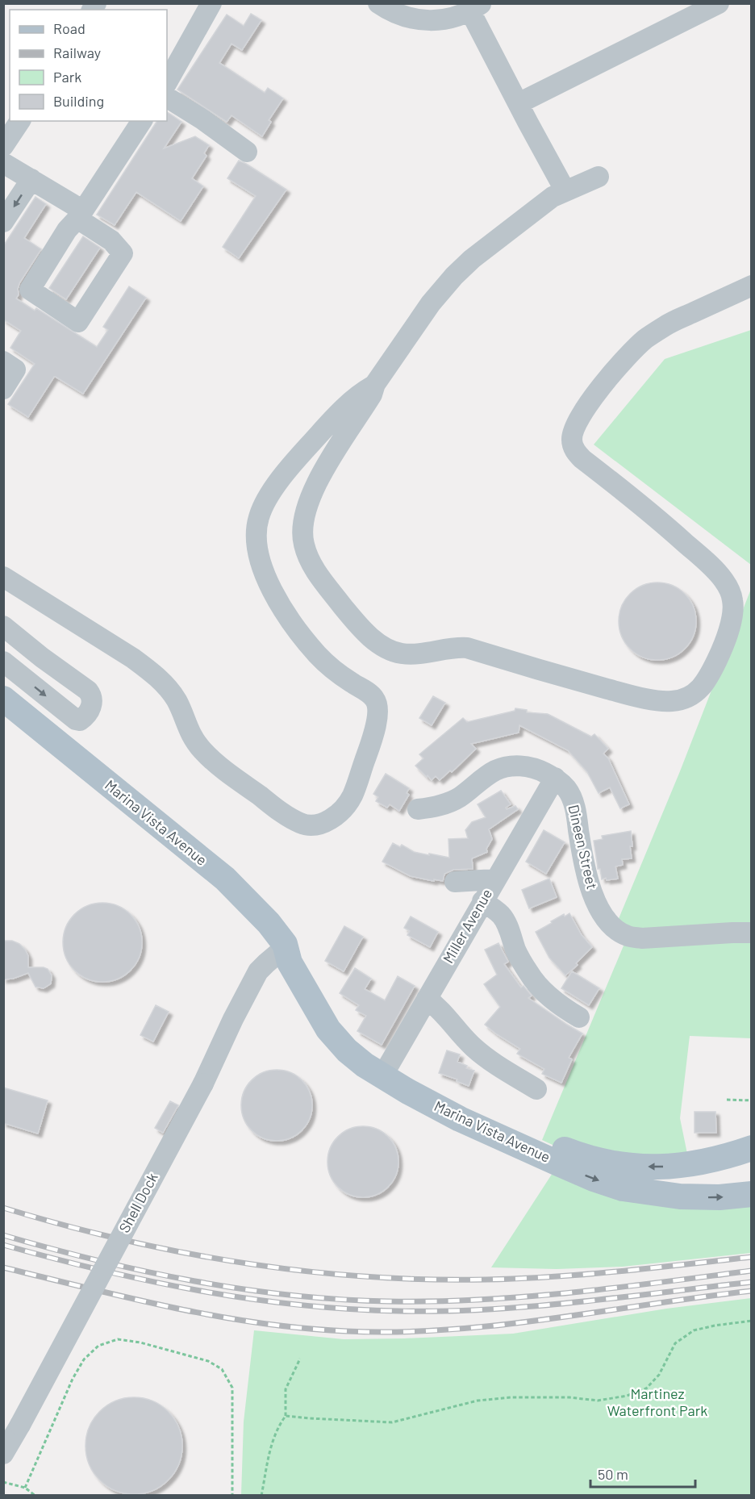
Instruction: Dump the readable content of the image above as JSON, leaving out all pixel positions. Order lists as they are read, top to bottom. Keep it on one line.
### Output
{"streets":{"main road":["Marina Vista Avenue"],"street":["Dineen Street","Miller Avenue","Shell Dock"]},"crossings":[["Marina Vista Avenue","Miller Avenue"],["Marina Vista Avenue","Shell Dock"],["Dineen Street","Miller Avenue"]],"parks":["Martinez Waterfront Park"],"legend":["Road","Railway","Park","Building"],"scale_bar":"50 m"}
